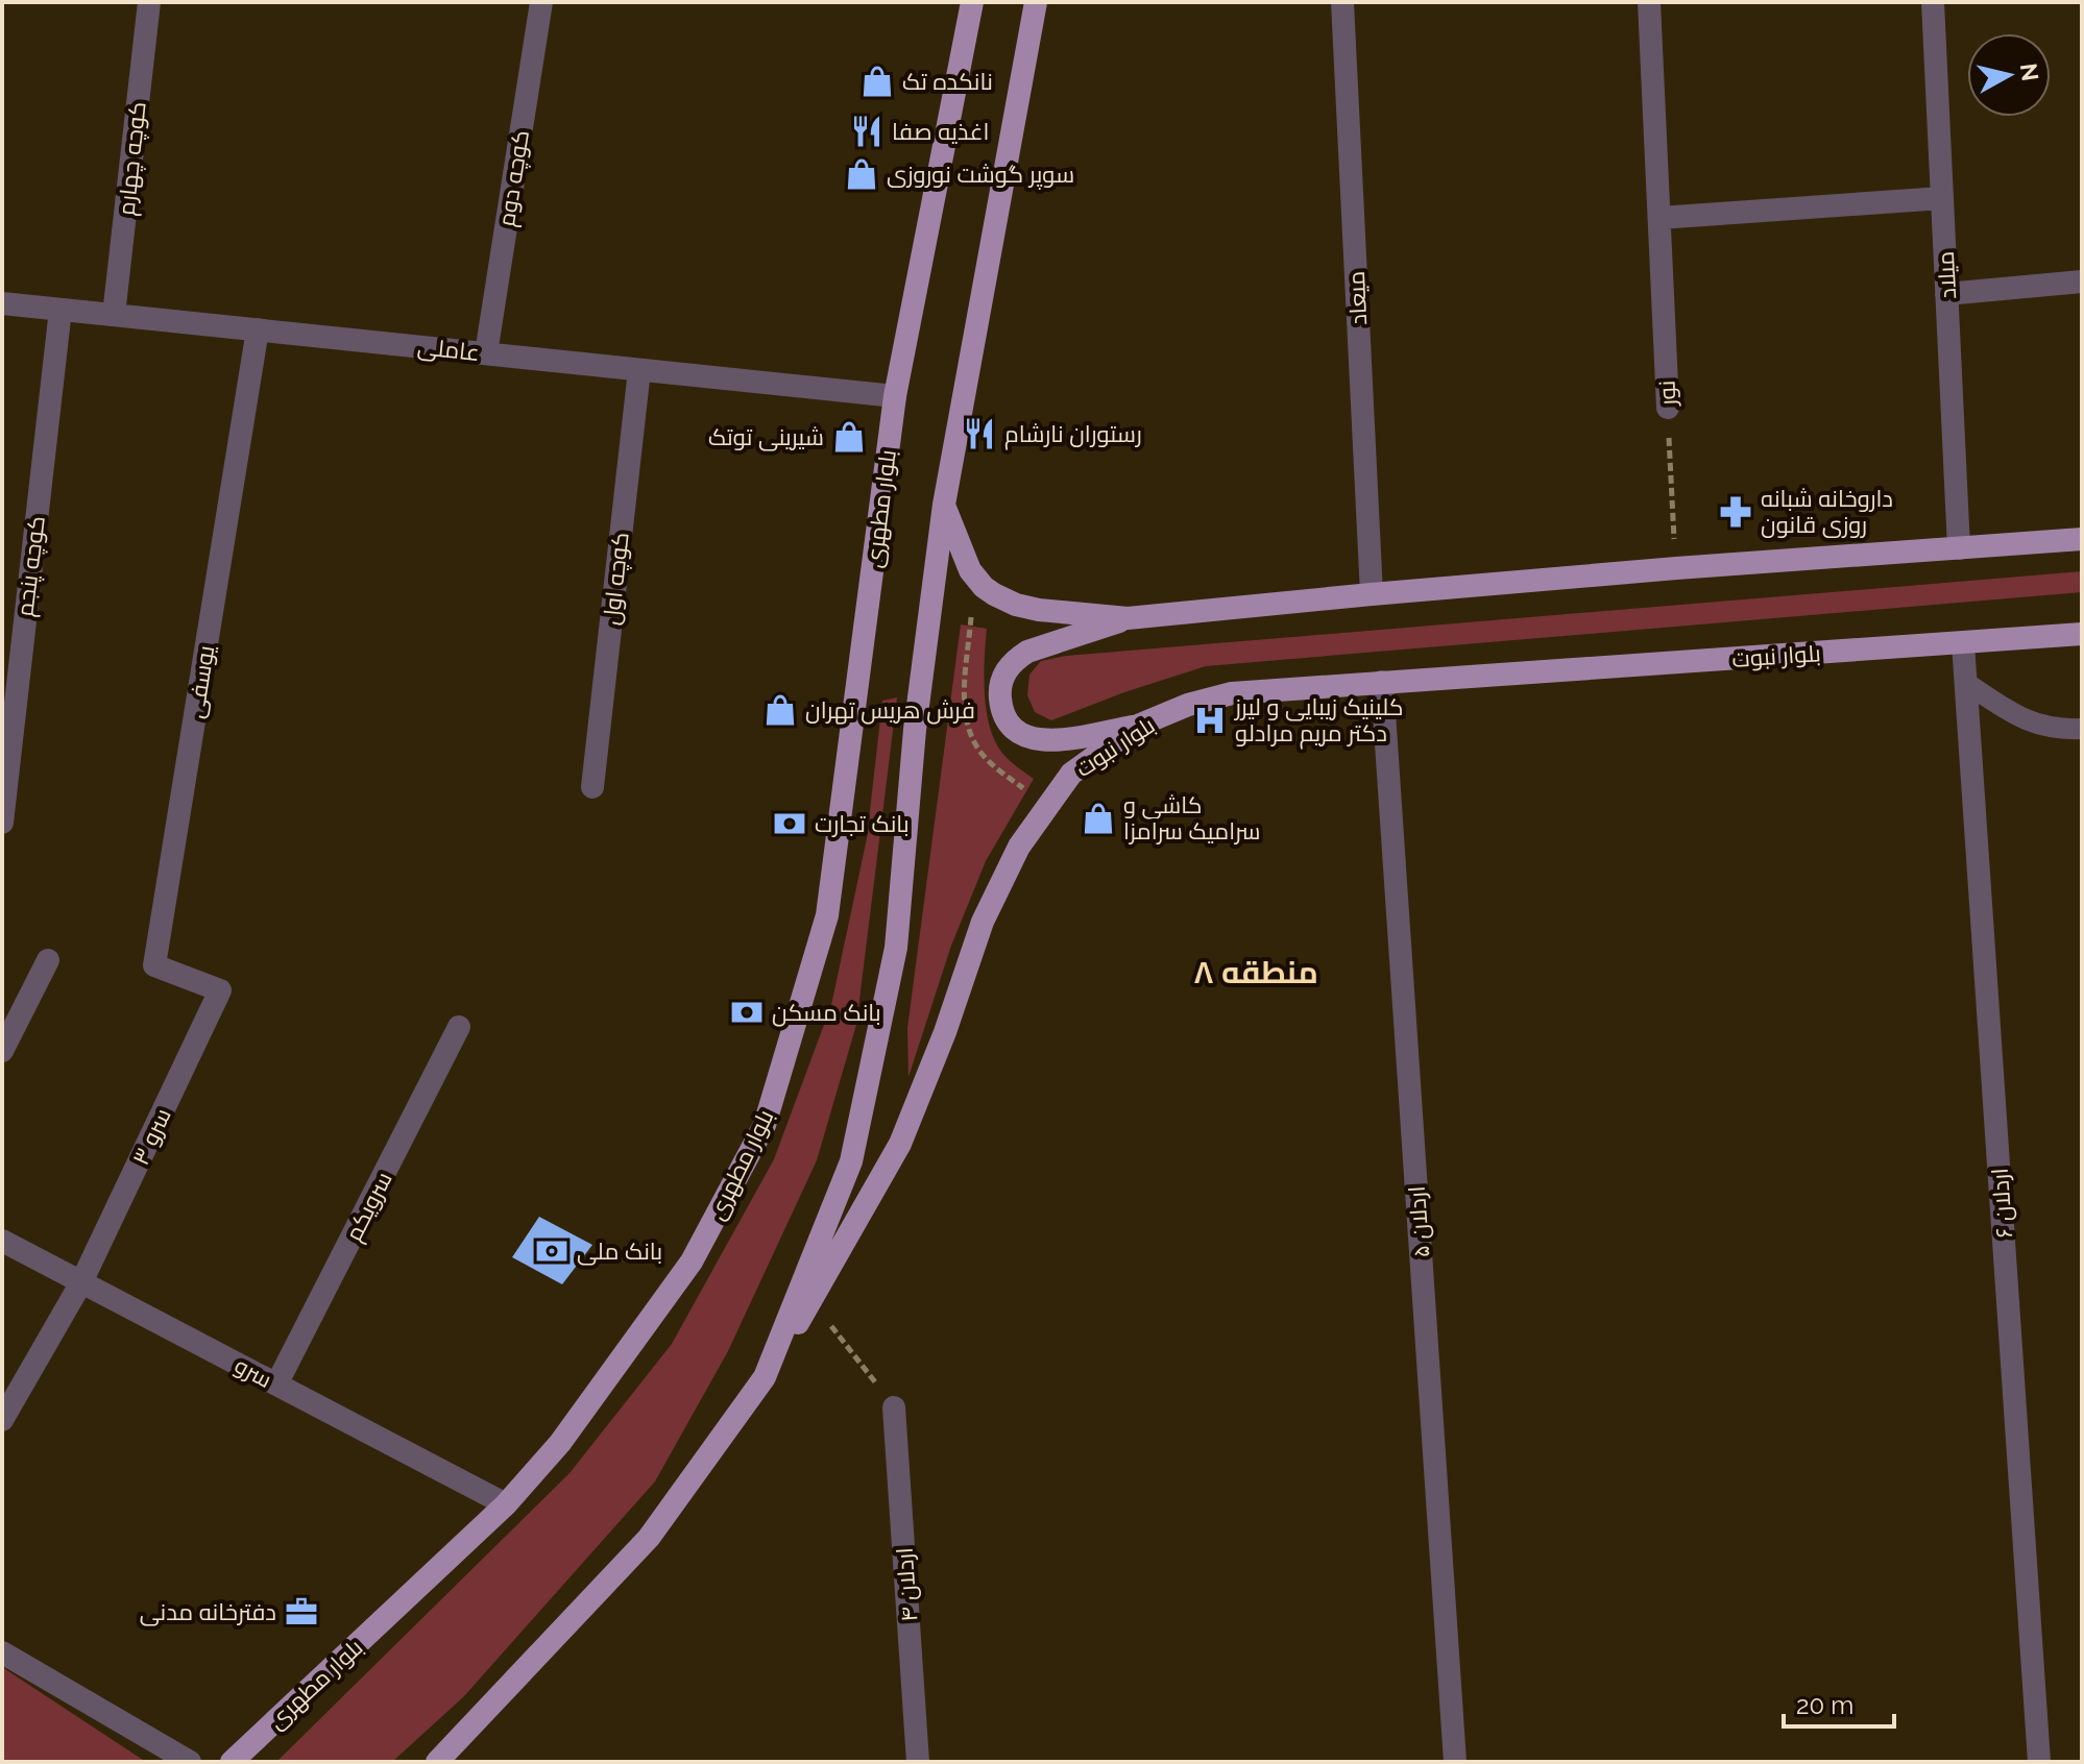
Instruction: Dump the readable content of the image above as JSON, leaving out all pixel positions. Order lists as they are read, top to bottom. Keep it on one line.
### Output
{"streets":{"main road":["بلوار مطهری","بلوار نبوت"],"street":["کوچه چهارم","کوچه دوم","میلاد","میعاد","عاملی","نور","کوچه پنجم","کوچه اول","یوسفی","سرو ۳","اردلان ۶","سرویکم","اردلان ۵","سرو","اردلان ۴"]},"crossings":[["کوچه چهارم","عاملی"],["کوچه دوم","عاملی"],["عاملی","بلوار مطهری"],["عاملی","کوچه پنجم"],["عاملی","کوچه اول"],["عاملی","یوسفی"],["بلوار مطهری","سرو"],["بلوار نبوت","اردلان ۶"],["بلوار نبوت","اردلان ۵"],["یوسفی","سرو ۳"],["سرو ۳","سرو"],["سرویکم","سرو"]],"districts":["منطقه ۸"],"places":{"shop":["نانکده تک","سوپر گوشت نوروزی","شیرینی توتک","فرش هریس تهران","کاشی و سرامیک سرامزا"],"restaurant":["اغذیه صفا","رستوران نارشام"],"pharmacy":["داروخانه شبانه روزی قانون"],"hospital":["کلینیک زیبایی و لیرز دکتر مریم مرادلو"],"bank":["بانک تجارت","بانک مسکن","بانک ملی"],"office":["دفترخانه مدنی"]},"scale_bar":"20 m","north":"right"}
